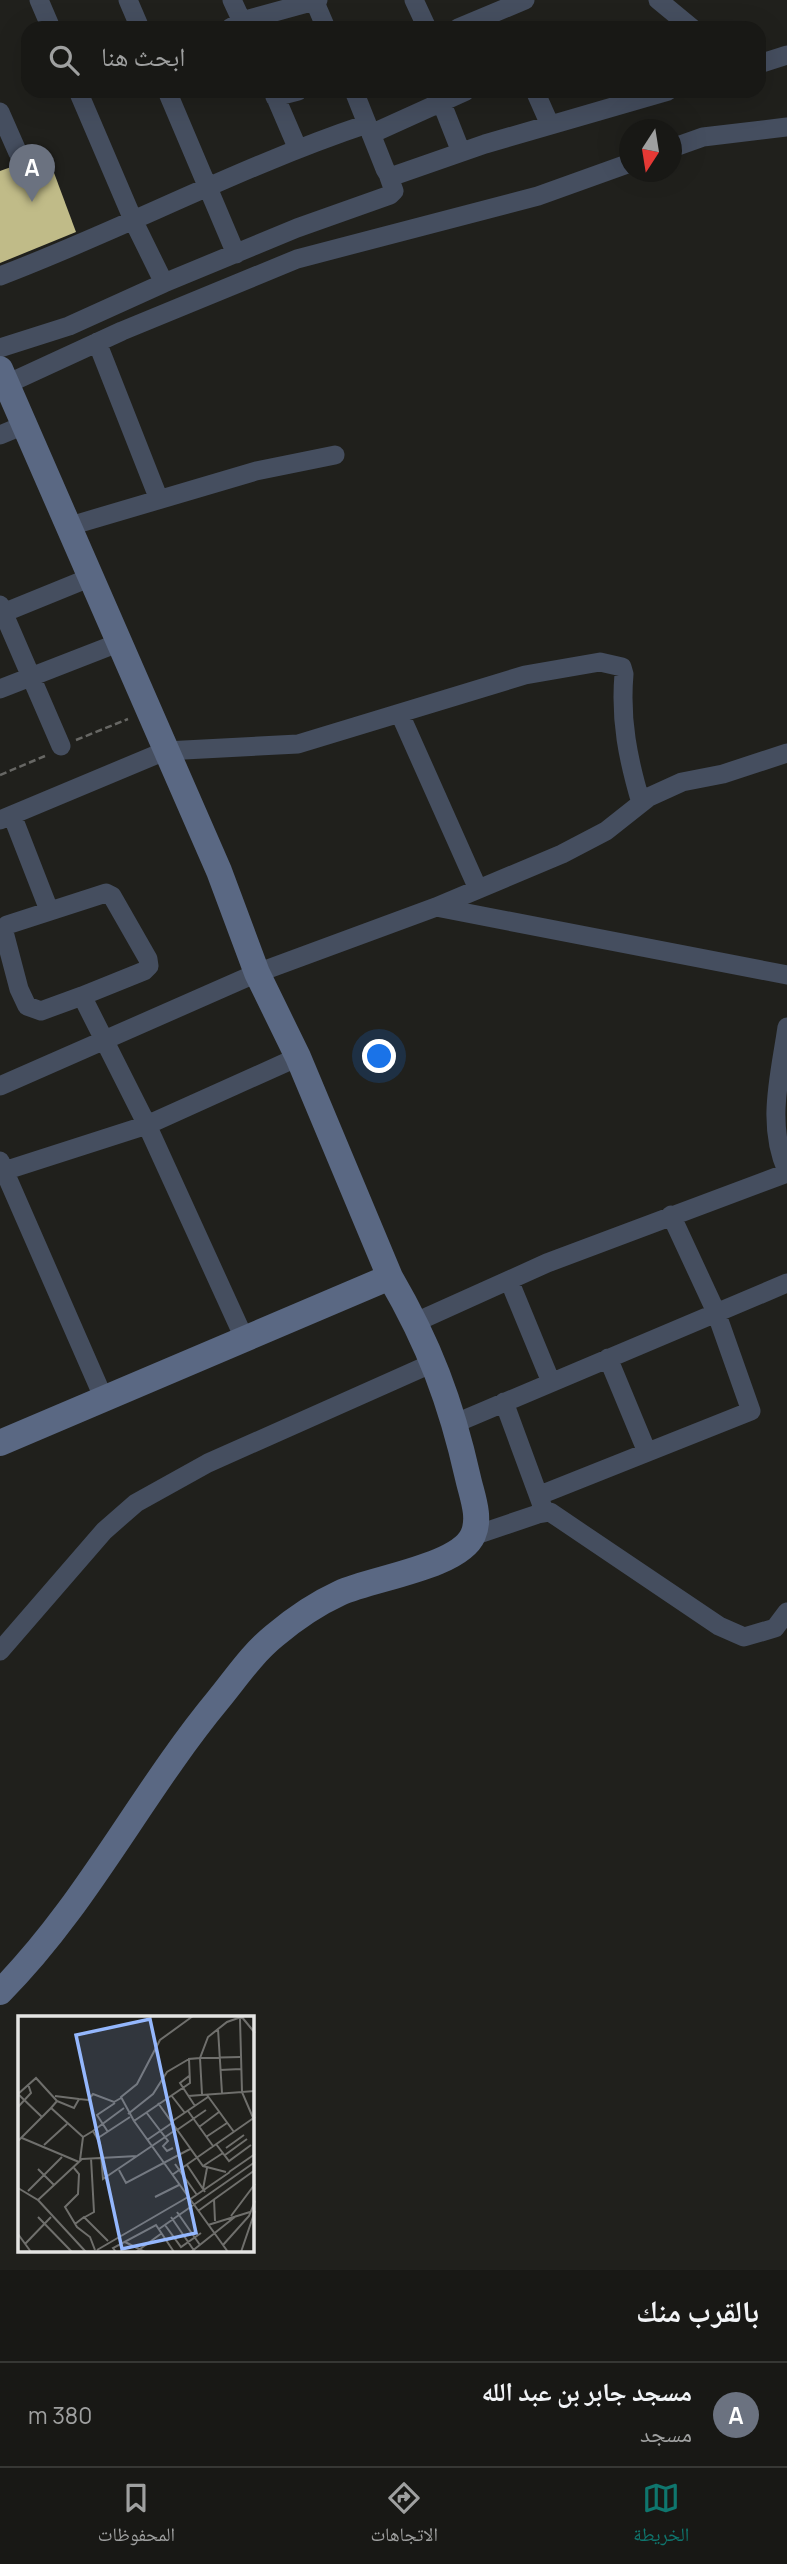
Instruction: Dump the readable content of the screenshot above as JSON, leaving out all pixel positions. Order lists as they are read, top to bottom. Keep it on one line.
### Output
{"north":"bottom","page":{"search":"ابحث هنا","pins":"A","heading":"بالقرب منك","list":[{"mark":"A","name":"مسجد جابر بن عبد الله","note":"مسجد","value":"380 m"}],"nav":["الخريطة","الاتجاهات","المحفوظات"]}}
